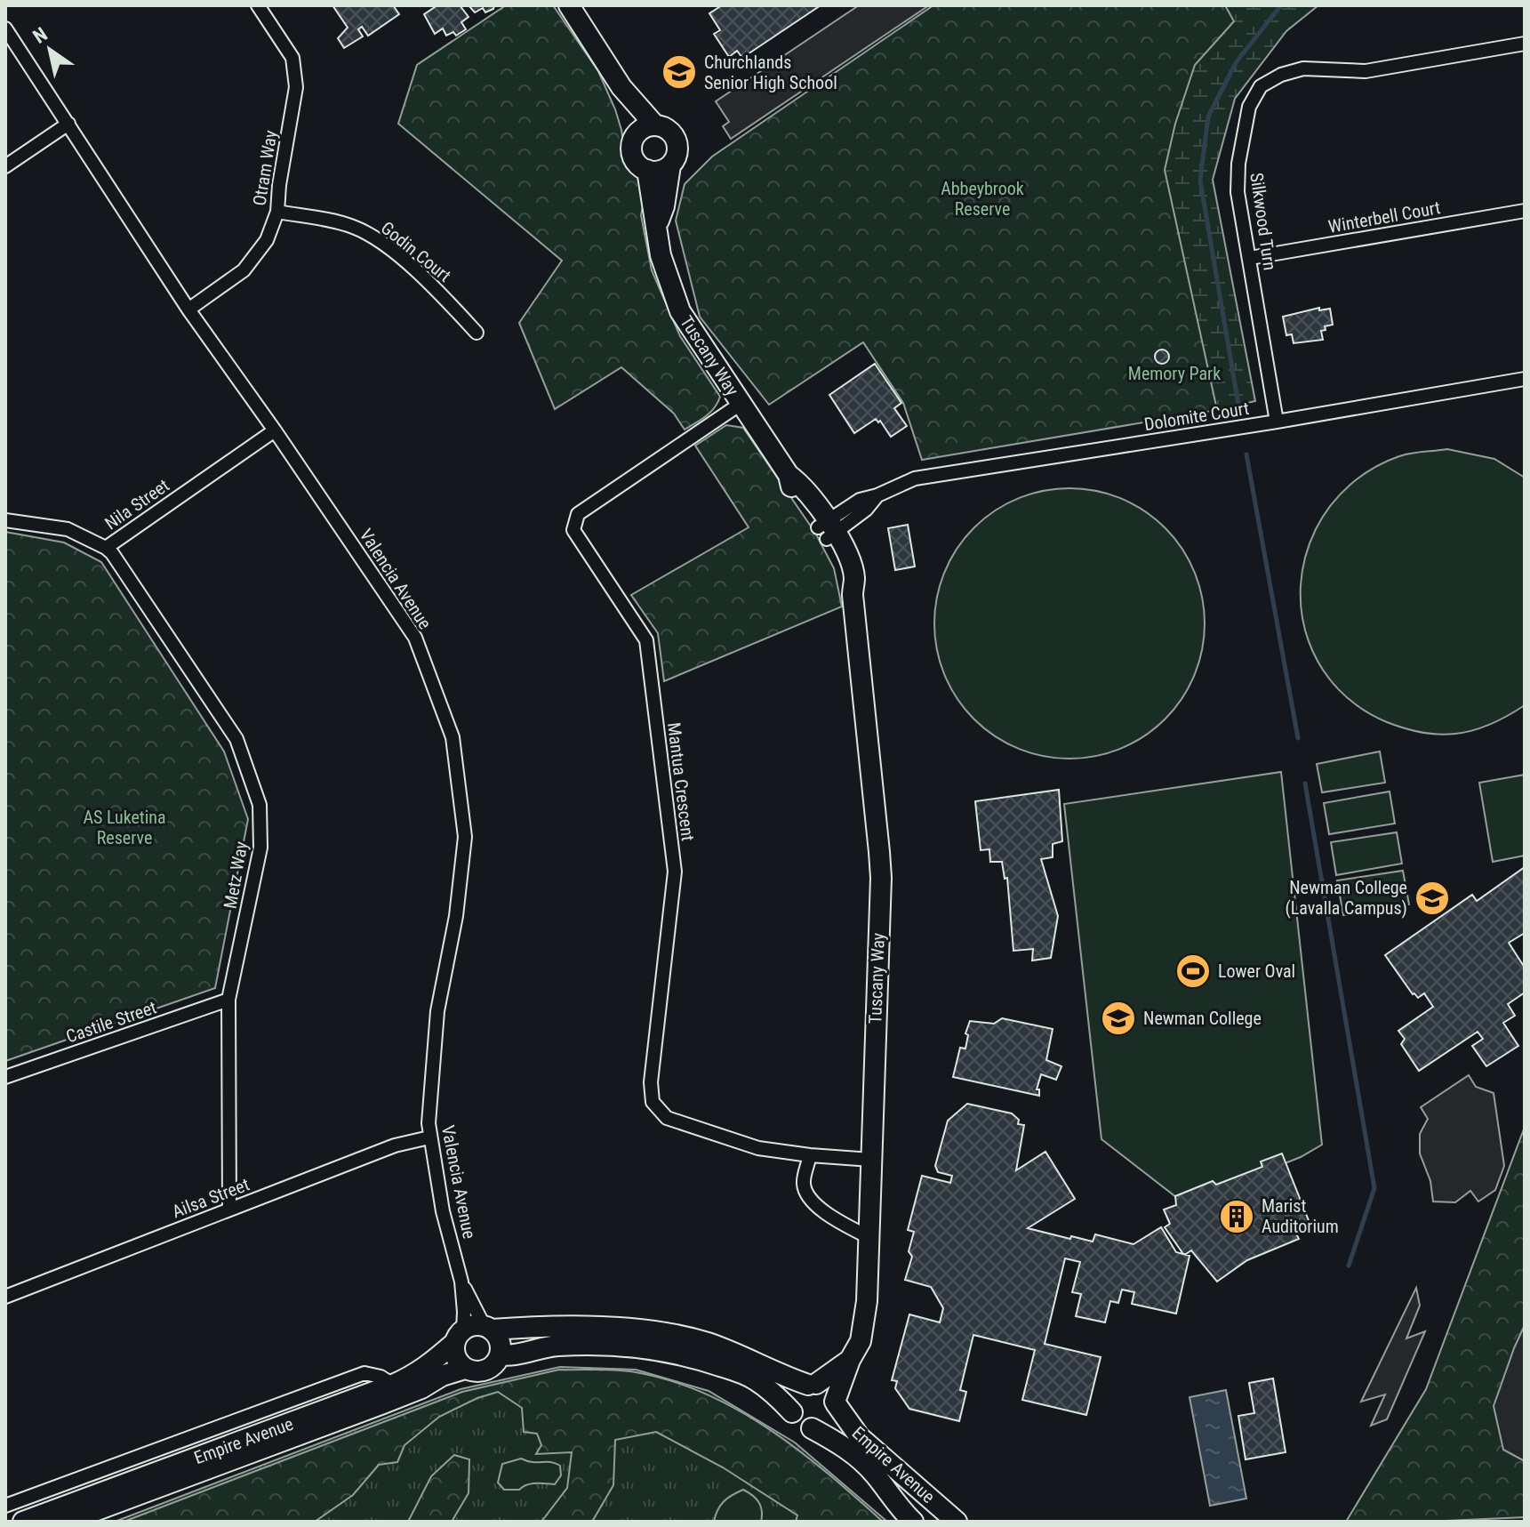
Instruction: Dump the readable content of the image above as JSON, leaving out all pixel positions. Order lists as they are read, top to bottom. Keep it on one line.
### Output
{"streets":{"main road":["Tuscany Way","Empire Avenue"],"street":["Otram Way","Winterbell Court","Silkwood Turn","Godin Court","Dolomite Court","Nila Street","Valencia Avenue","Mantua Crescent","Metz Way","Castile Street","Ailsa Street"]},"crossings":[["Otram Way","Godin Court"],["Otram Way","Valencia Avenue"],["Winterbell Court","Silkwood Turn"],["Silkwood Turn","Dolomite Court"],["Tuscany Way","Dolomite Court"],["Tuscany Way","Mantua Crescent"],["Tuscany Way","Empire Avenue"],["Nila Street","Valencia Avenue"],["Nila Street","Metz Way"],["Valencia Avenue","Ailsa Street"],["Valencia Avenue","Empire Avenue"],["Metz Way","Castile Street"],["Metz Way","Ailsa Street"]],"parks":["Abbeybrook Reserve","Memory Park","AS Luketina Reserve"],"places":{"school or university":["Churchlands Senior High School","Newman College (Lavalla Campus)","Newman College"],"sports":["Lower Oval"],"building":["Marist Auditorium"]},"north":"top left"}
